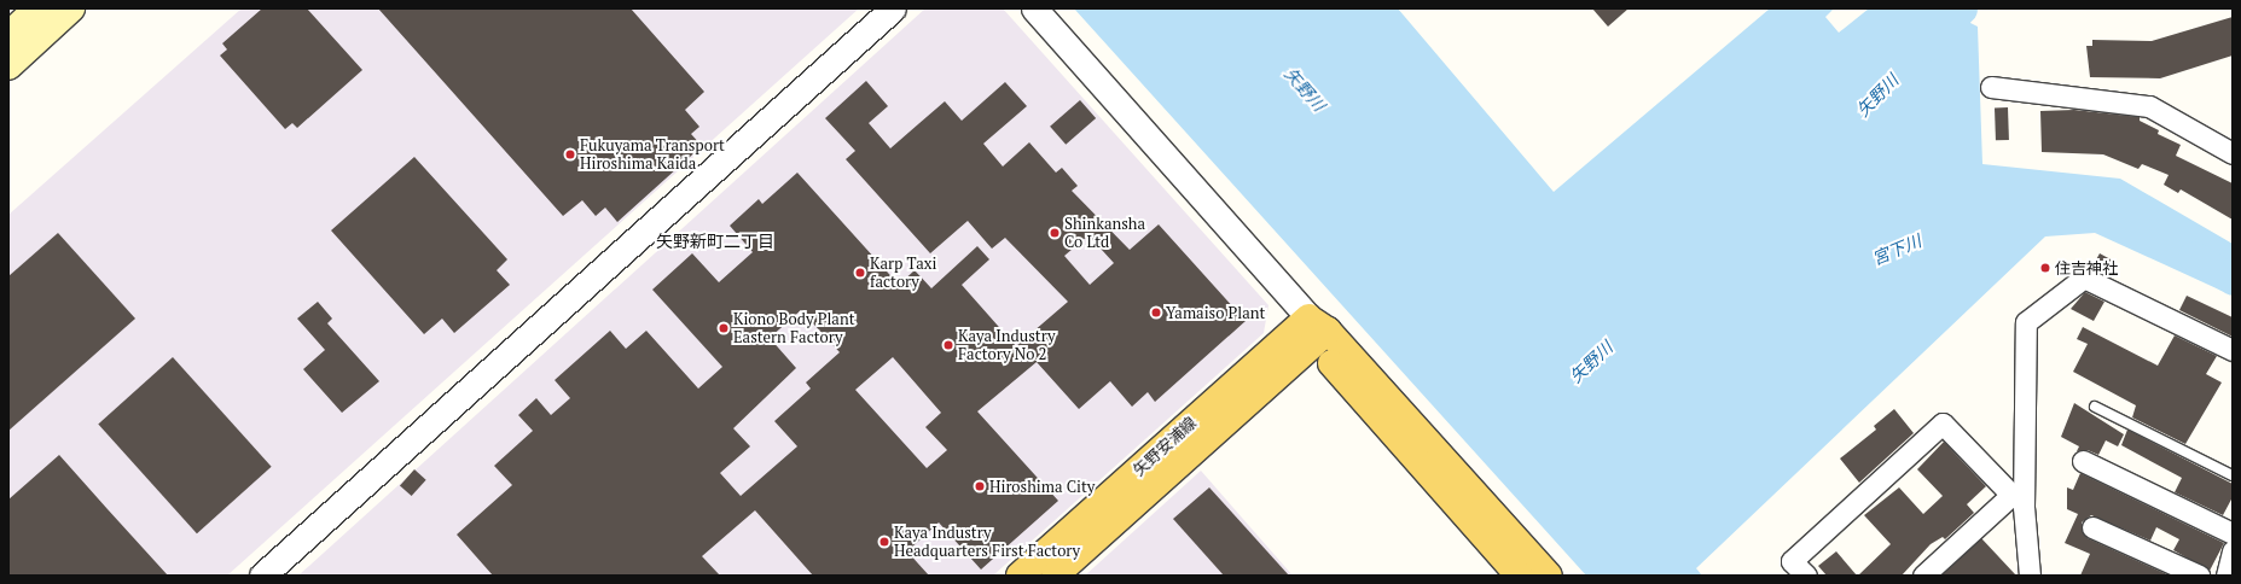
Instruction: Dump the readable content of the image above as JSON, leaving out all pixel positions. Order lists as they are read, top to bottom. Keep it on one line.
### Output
{"streets":{"main road":["矢野安浦線"]},"districts":["矢野新町二丁目"],"water":["矢野川","宮下川"],"places":["Fukuyama Transport Hiroshima Kaida","Shinkansha Co Ltd","住吉神社","Karp Taxi factory","Yamaiso Plant","Kiono Body Plant Eastern Factory","Kaya Industry Factory No 2","Hiroshima City","Kaya Industry Headquarters First Factory"]}
